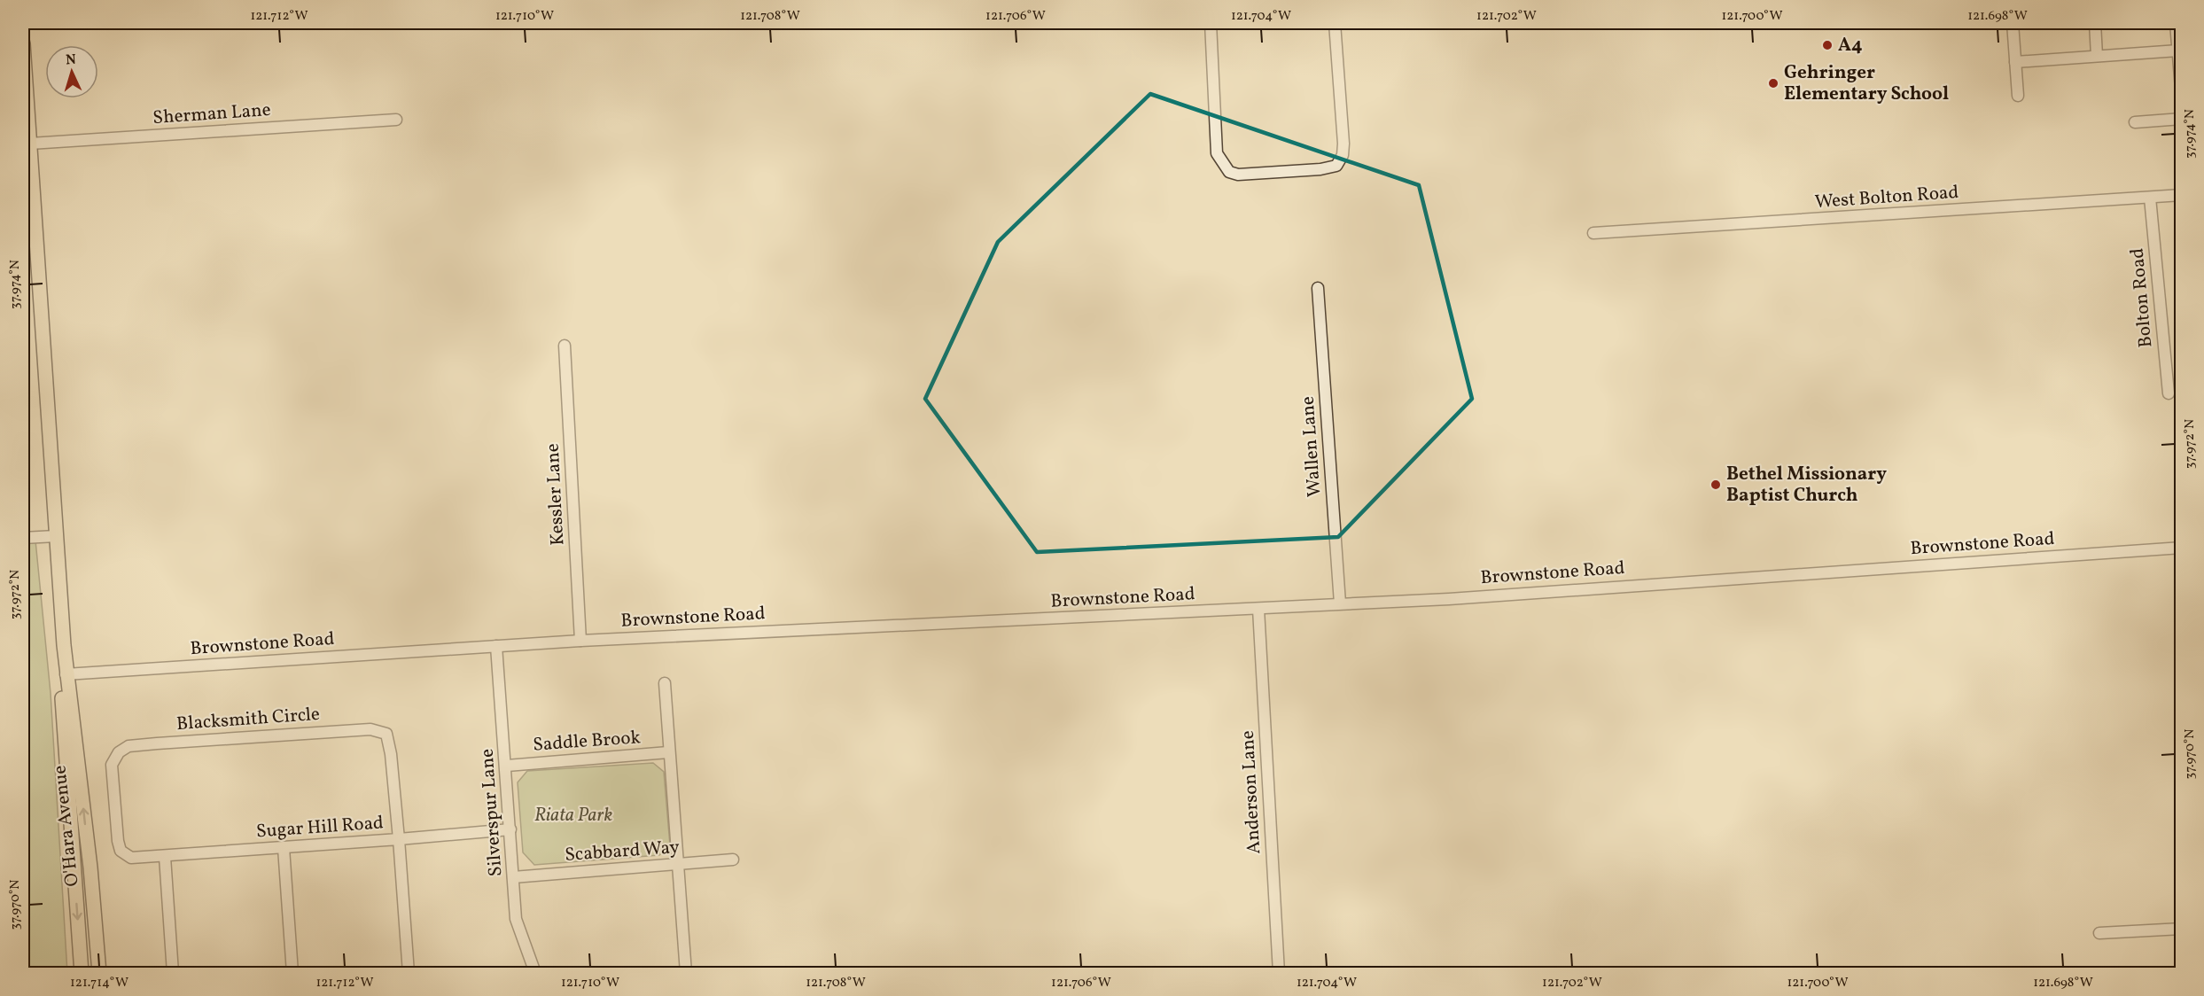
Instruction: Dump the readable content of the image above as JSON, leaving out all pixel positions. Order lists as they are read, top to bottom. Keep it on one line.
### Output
{"streets":{"main road":["O'Hara Avenue"],"street":["Sherman Lane","West Bolton Road","Bolton Road","Wallen Lane","Kessler Lane","Brownstone Road","Blacksmith Circle","Saddle Brook","Anderson Lane","Silverspur Lane","Sugar Hill Road","Scabbard Way"]},"crossings":[["Sherman Lane","O'Hara Avenue"],["West Bolton Road","Bolton Road"],["Wallen Lane","Brownstone Road"],["Kessler Lane","Brownstone Road"],["Brownstone Road","Anderson Lane"],["Brownstone Road","Silverspur Lane"],["Brownstone Road","O'Hara Avenue"],["Blacksmith Circle","Sugar Hill Road"],["Saddle Brook","Silverspur Lane"],["Silverspur Lane","Sugar Hill Road"],["Silverspur Lane","Scabbard Way"]],"parks":["Riata Park"],"places":["A4","Gehringer Elementary School","Bethel Missionary Baptist Church"],"north":"top","coordinates":["121.712°W","121.710°W","121.708°W","121.706°W","121.704°W","121.702°W","121.700°W","121.698°W","37.974°N","37.972°N","37.970°N","121.714°W"]}
